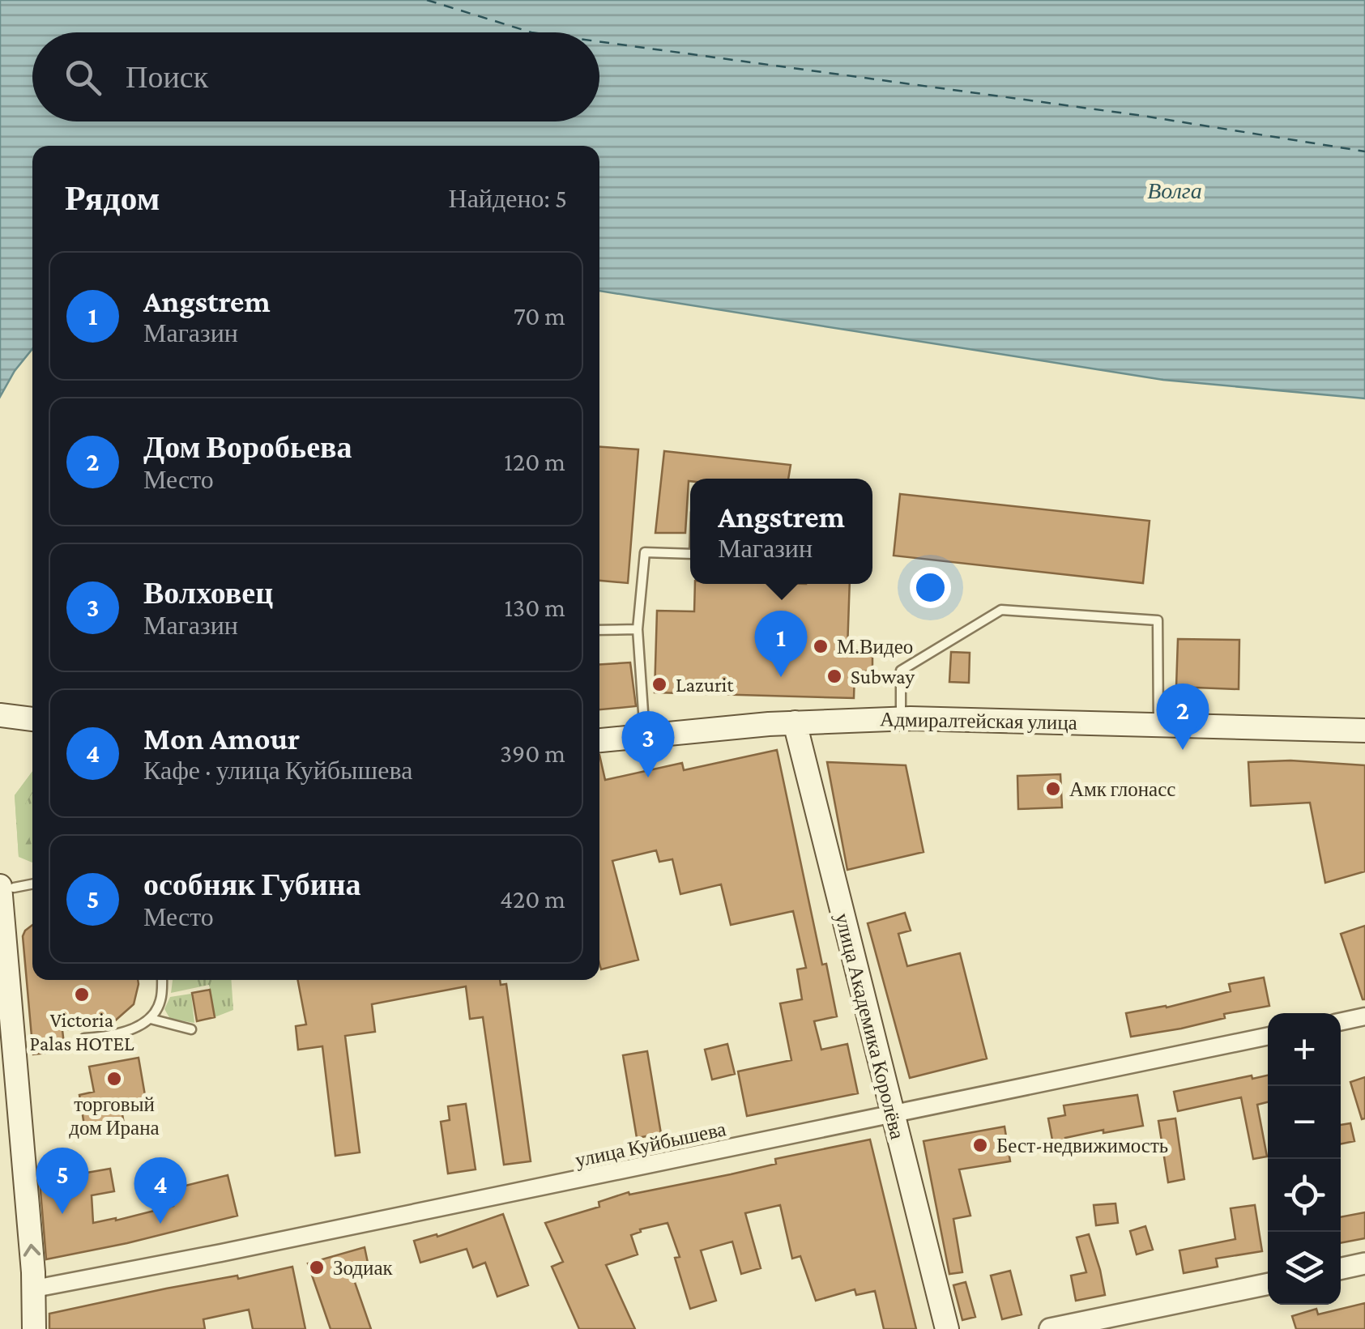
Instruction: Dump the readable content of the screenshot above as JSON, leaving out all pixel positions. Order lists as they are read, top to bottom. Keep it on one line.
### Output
{"streets":{"main road":["Адмиралтейская улица","улица Академика Королёва"],"street":["улица Куйбышева"]},"crossings":[["Адмиралтейская улица","улица Академика Королёва"],["улица Академика Королёва","улица Куйбышева"]],"water":["Волга"],"places":["М.Видео","Subway","Lazurit","Амк глонасс","Victoria Palas HOTEL","торговый дом Ирана","Бест-недвижимость","Зодиак"],"page":{"search":"Поиск","heading":["Рядом","Найдено: 5"],"list":[{"mark":"1","name":"Angstrem","note":"Магазин","value":"70 m"},{"mark":"2","name":"Дом Воробьева","note":"Место","value":"120 m"},{"mark":"3","name":"Волховец","note":"Магазин","value":"130 m"},{"mark":"4","name":"Mon Amour","note":"Кафе · улица Куйбышева","value":"390 m"},{"mark":"5","name":"особняк Губина","note":"Место","value":"420 m"}],"popup":["Angstrem","Магазин"],"pins":["1","2","3","5","4"],"map_buttons":["+","−"]}}
